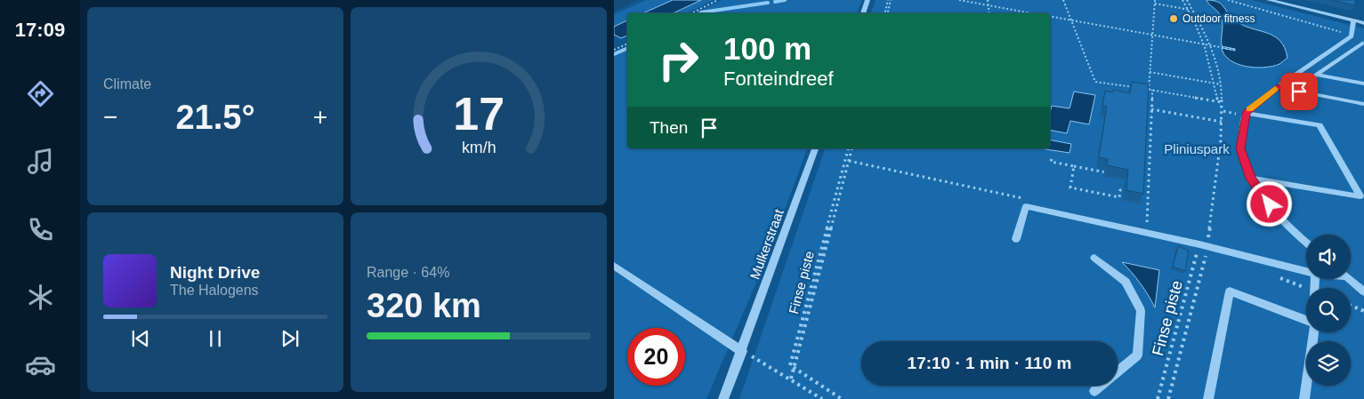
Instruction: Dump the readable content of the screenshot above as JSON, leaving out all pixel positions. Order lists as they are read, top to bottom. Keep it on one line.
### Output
{"streets":{"street":["Mulkerstraat"],"path":["Finse piste"]},"parks":["Pliniuspark"],"places":["Outdoor fitness"],"page":{"tabs":"17:09","tile":["Climate",["Range · 64%","320 km"]],"turn":["100 m","Fonteindreef"],"heat":["−","21.5°","+"],"then":"Then","song":["Night Drive","The Halogens"],"limit":"20","trip":"17:10 · 1 min · 110 m","gauge":["17","km/h"]}}
